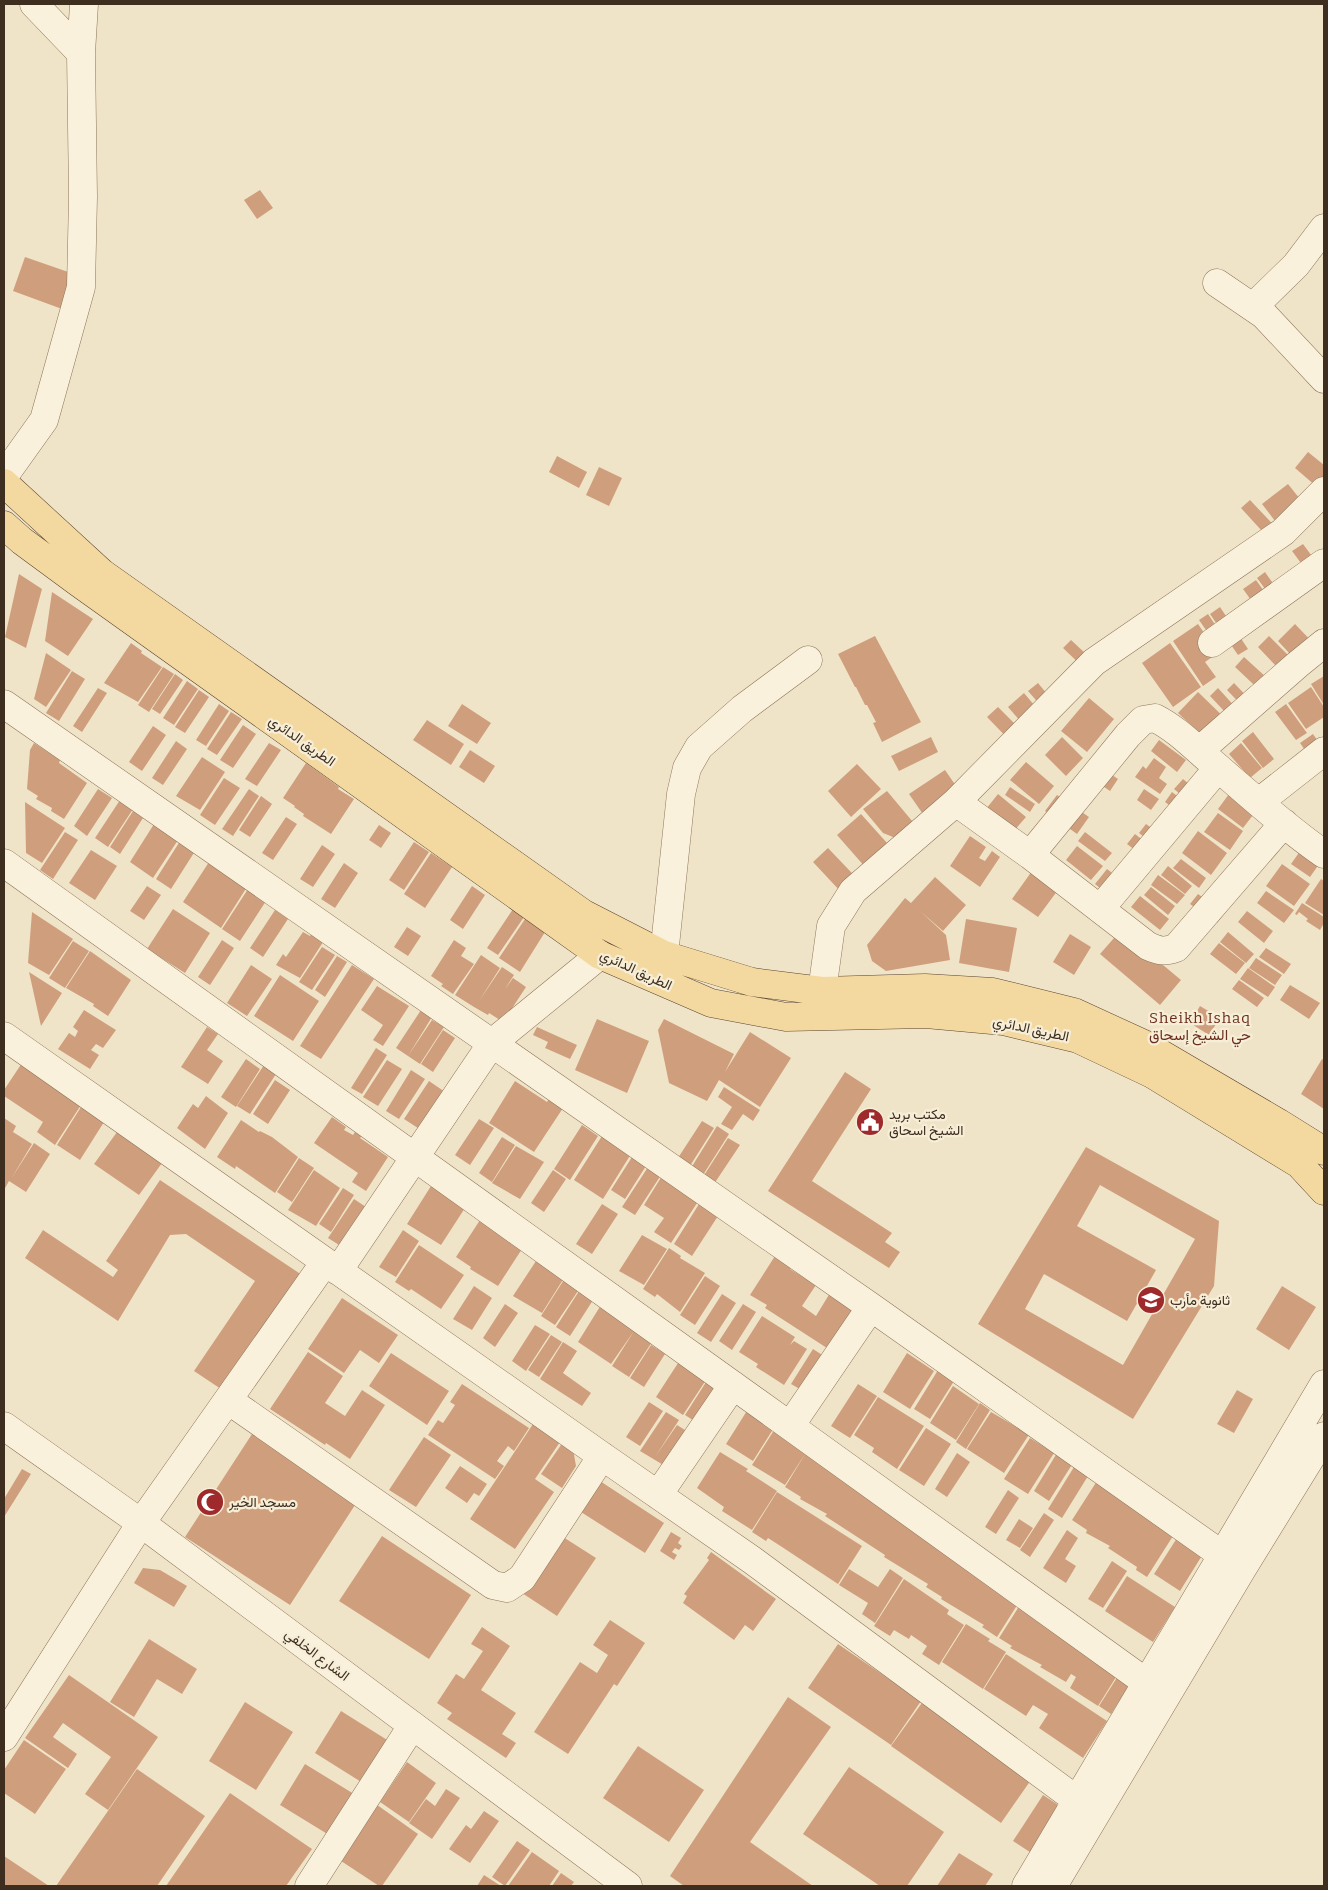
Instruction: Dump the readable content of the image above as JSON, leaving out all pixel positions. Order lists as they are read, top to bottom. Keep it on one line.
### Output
{"streets":{"main road":["الطريق الدائري"],"street":["الشارع الخلفي"]},"districts":["Sheikh Ishaq حي الشيخ إسحاق"],"places":{"public building":["مكتب بريد الشيخ اسحاق"],"school or university":["ثانوية مأرب"],"mosque":["مسجد الخير"]}}
